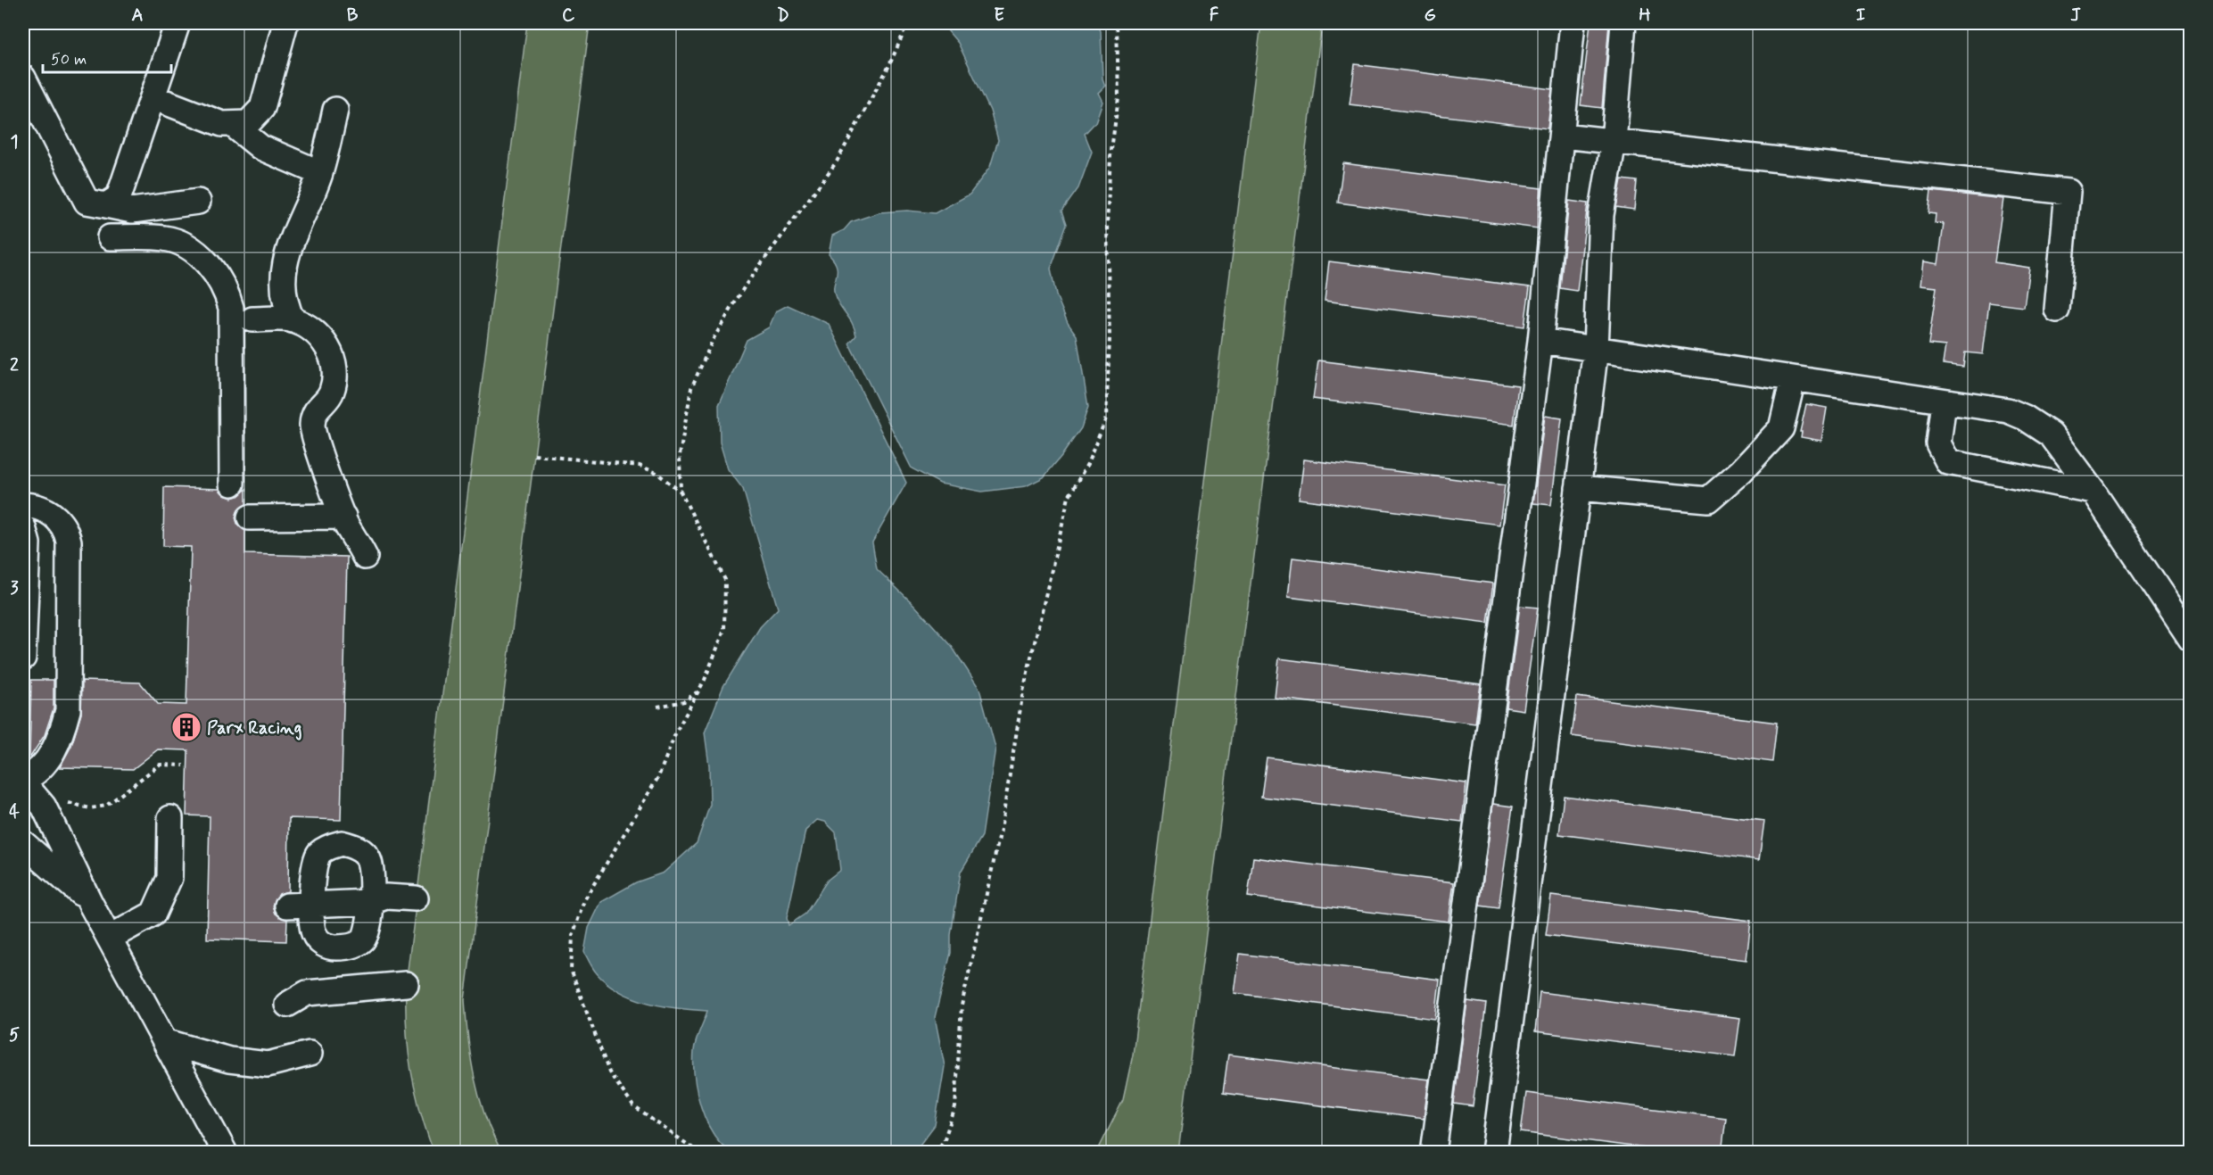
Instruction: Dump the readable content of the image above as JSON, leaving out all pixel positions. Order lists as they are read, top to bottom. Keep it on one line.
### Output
{"places":{"building":["Parx Racing"]},"scale_bar":"50 m","grid":{"columns":["A","B","C","D","E","F","G","H","I","J"],"rows":["1","2","3","4","5"]}}
